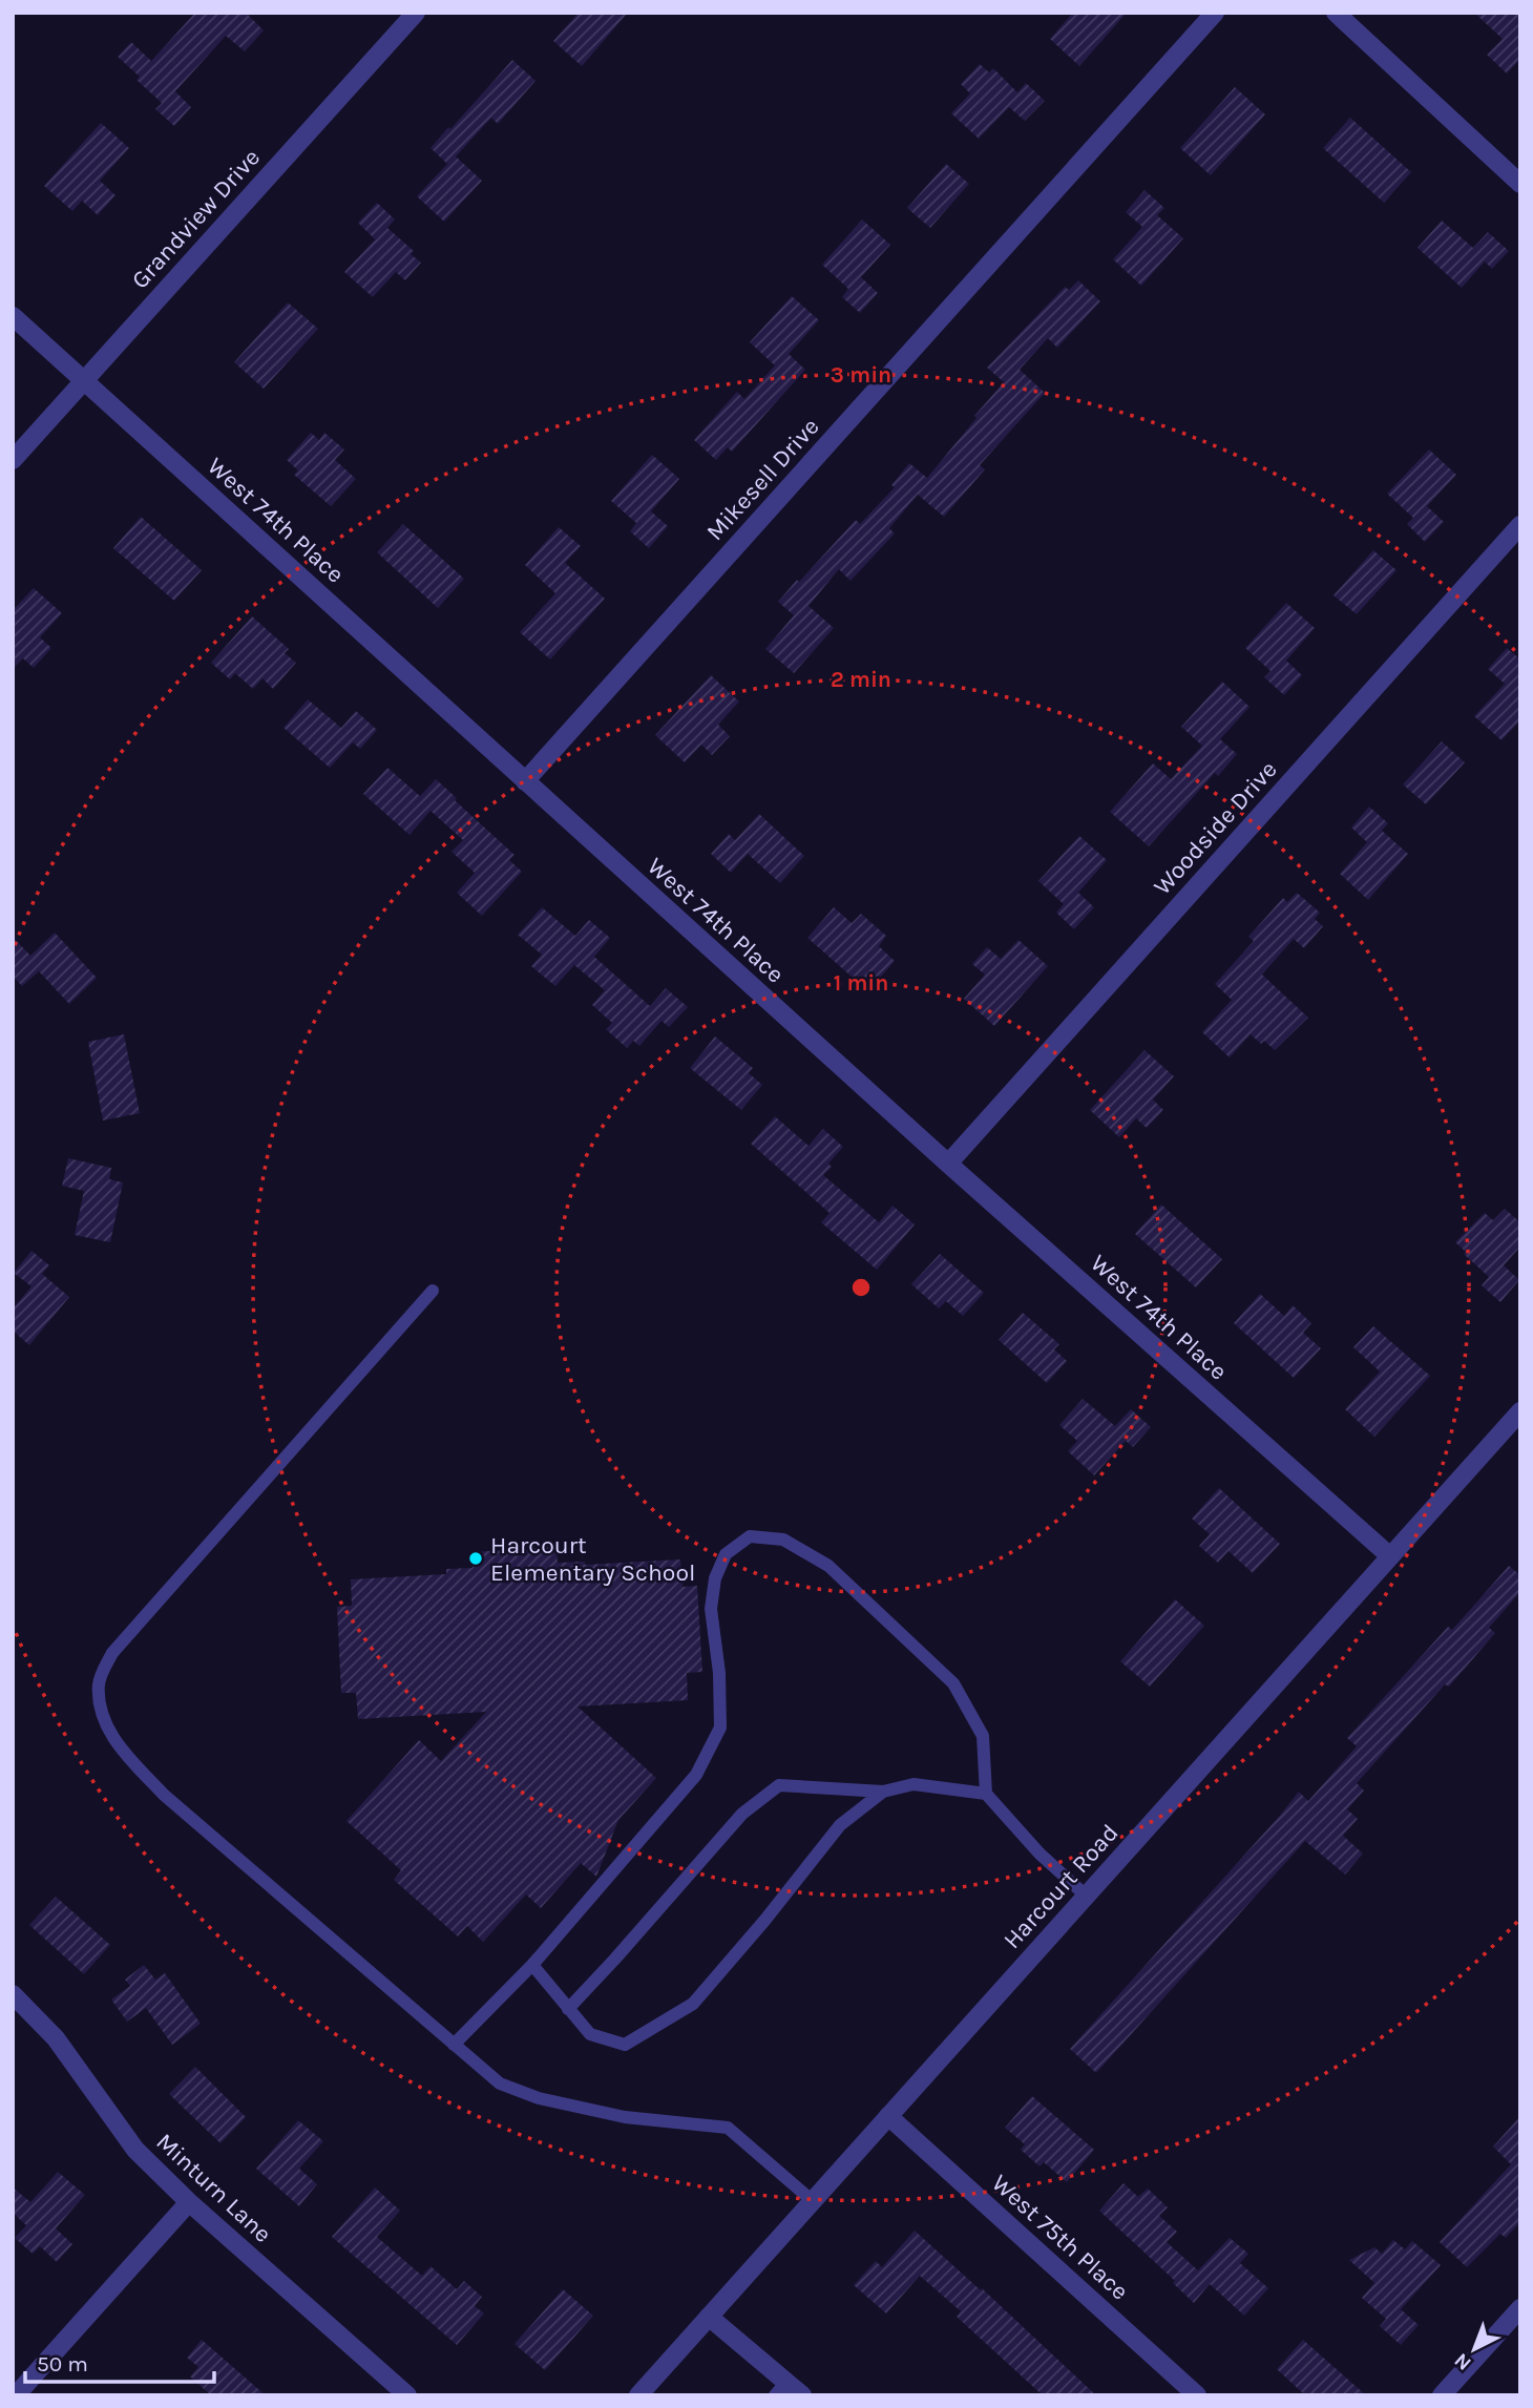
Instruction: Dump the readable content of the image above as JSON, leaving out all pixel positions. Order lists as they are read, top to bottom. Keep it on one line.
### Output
{"streets":{"street":["Grandview Drive","Mikesell Drive","West 74th Place","Woodside Drive","Harcourt Road","Minturn Lane","West 75th Place"]},"crossings":[["Grandview Drive","West 74th Place"],["Mikesell Drive","West 74th Place"],["West 74th Place","Woodside Drive"],["West 74th Place","Harcourt Road"],["Harcourt Road","West 75th Place"]],"places":["Harcourt Elementary School"],"scale_bar":"50 m","north":"bottom left","rings":["3 min","2 min","1 min"]}
